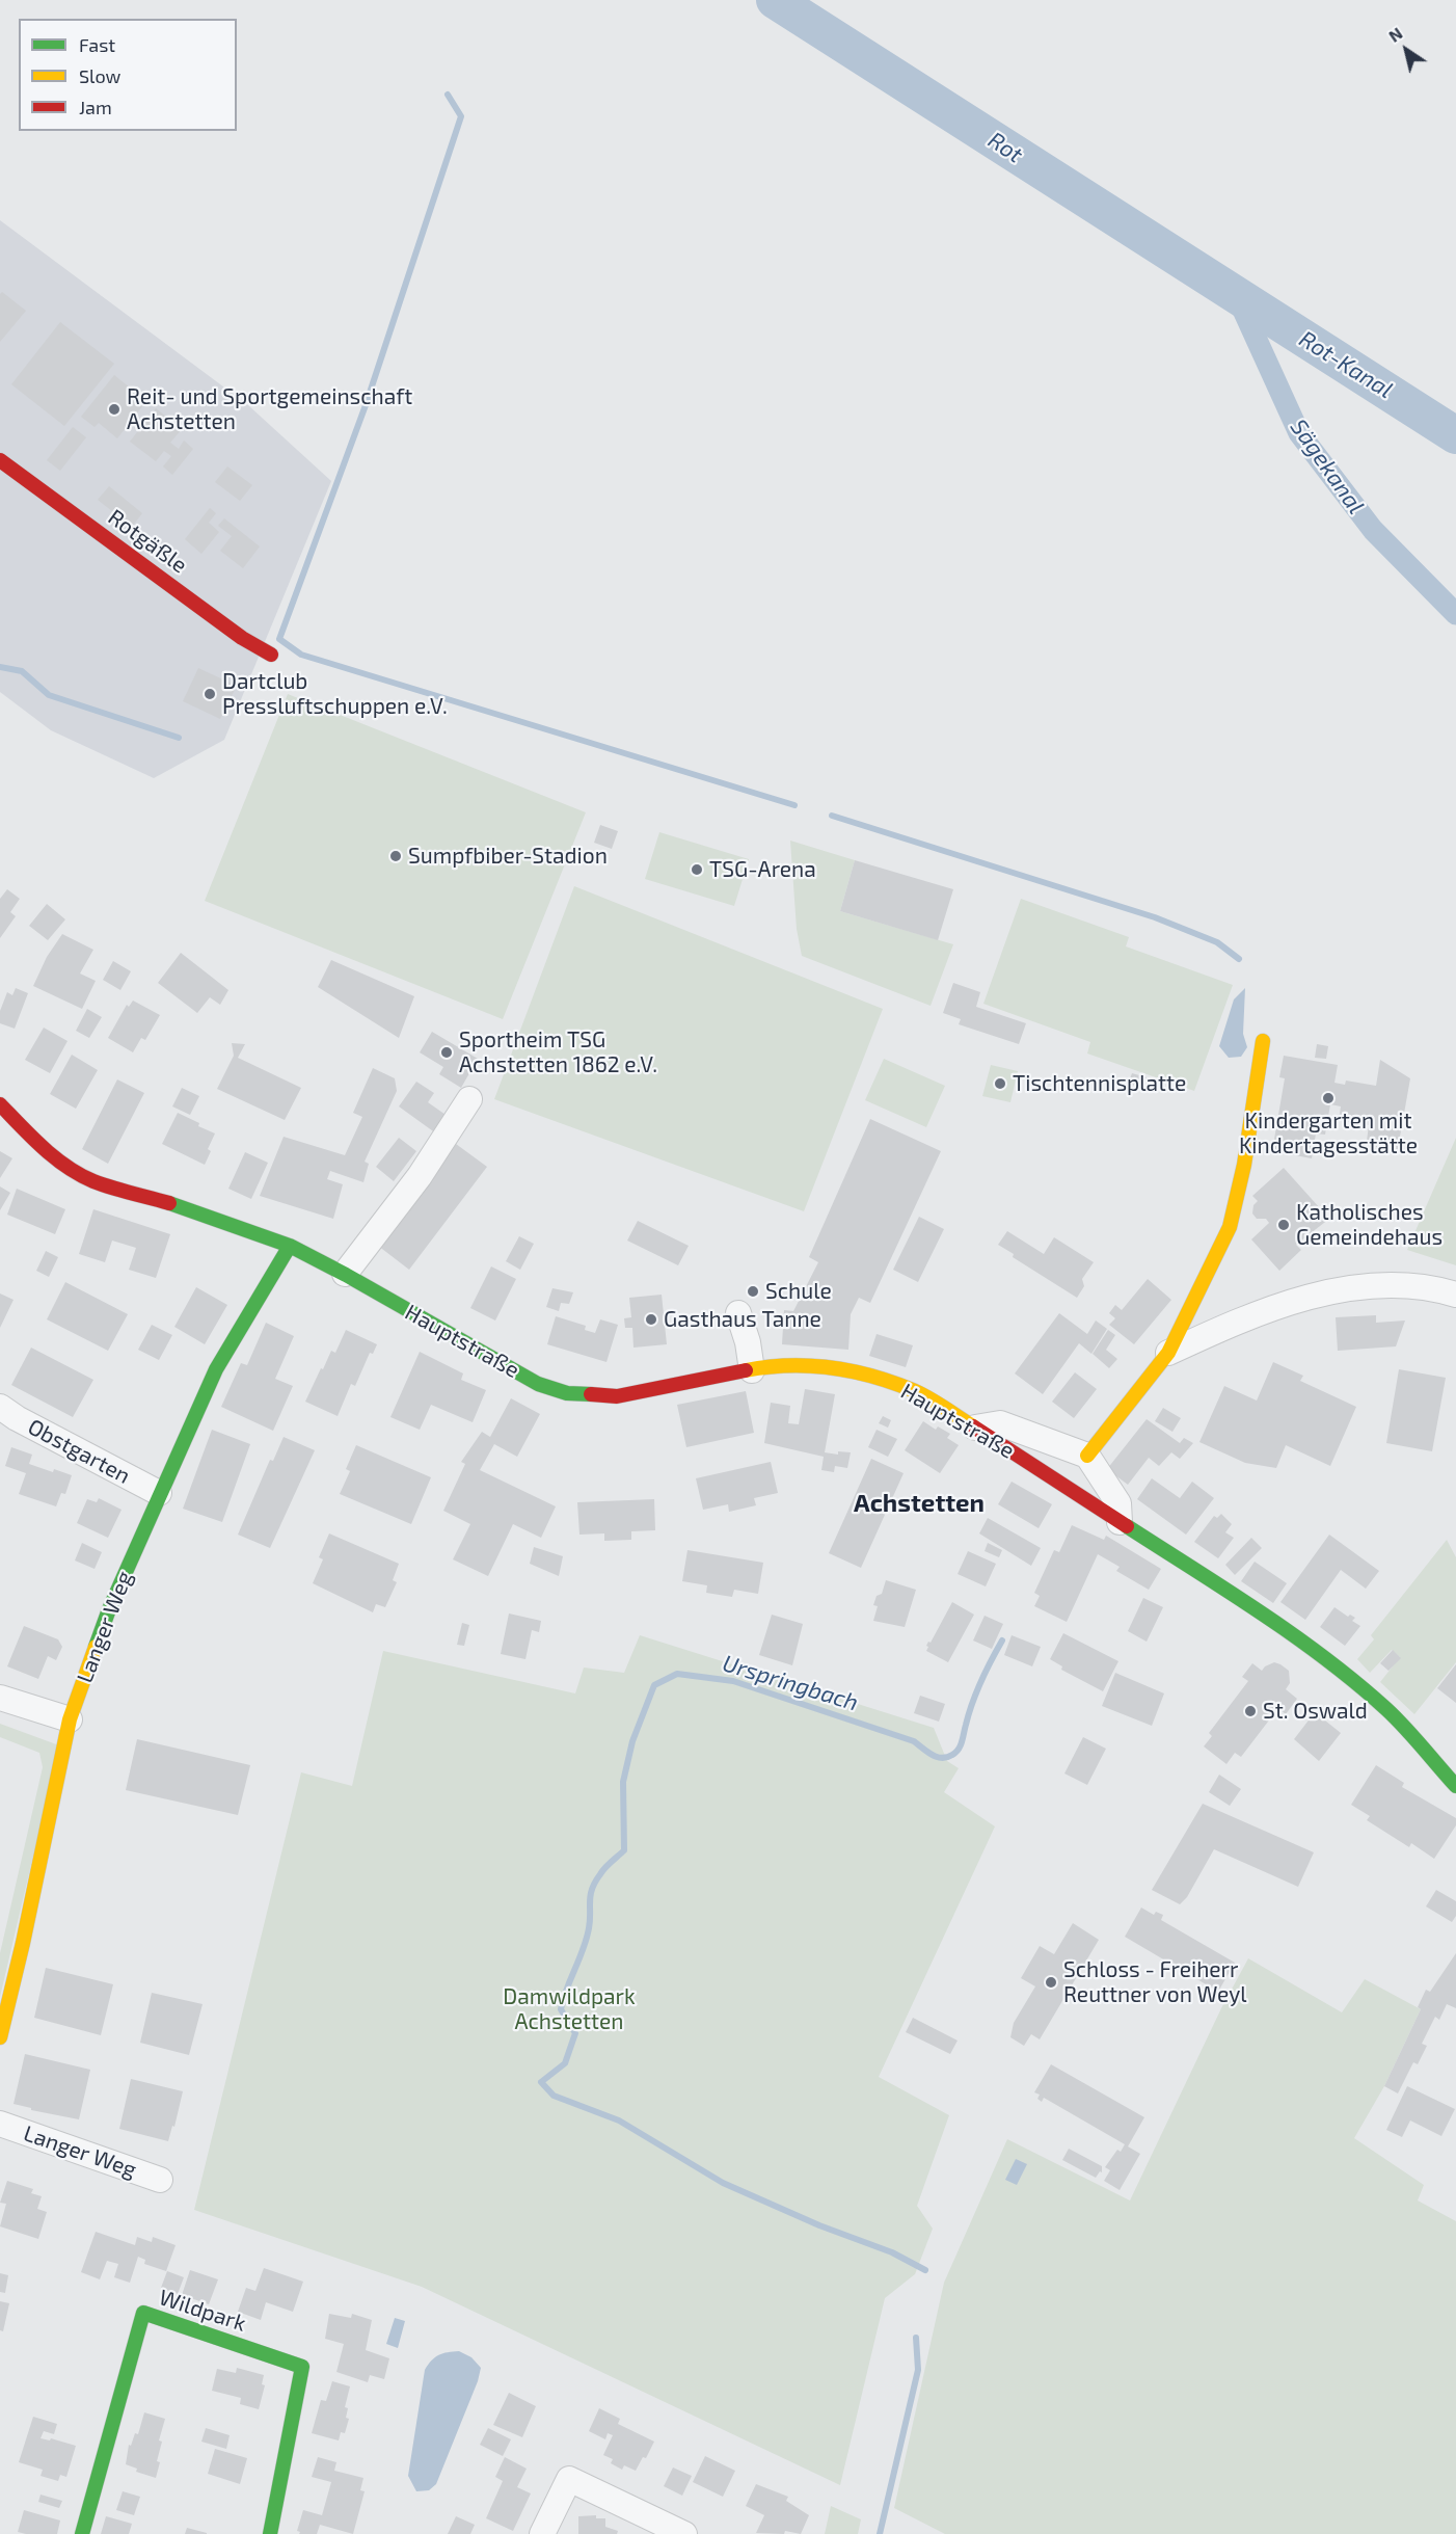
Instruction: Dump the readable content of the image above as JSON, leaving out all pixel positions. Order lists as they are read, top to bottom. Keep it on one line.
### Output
{"streets":{"street":["Rotgäßle","Hauptstraße","Obstgarten","Langer Weg","Wildpark"]},"crossings":[["Hauptstraße","Langer Weg"],["Obstgarten","Langer Weg"]],"districts":["Achstetten"],"water":["Rot","Rot-Kanal","Sägekanal","Urspringbach"],"parks":["Damwildpark Achstetten"],"places":["Reit- und Sportgemeinschaft Achstetten","Dartclub Pressluftschuppen e.V.","Sumpfbiber-Stadion","TSG-Arena","Sportheim TSG Achstetten 1862 e.V.","Tischtennisplatte","Kindergarten mit Kindertagesstätte","Katholisches Gemeindehaus","Schule","Gasthaus Tanne","St. Oswald","Schloss - Freiherr Reuttner von Weyl"],"legend":["Fast","Slow","Jam"],"north":"top left"}
